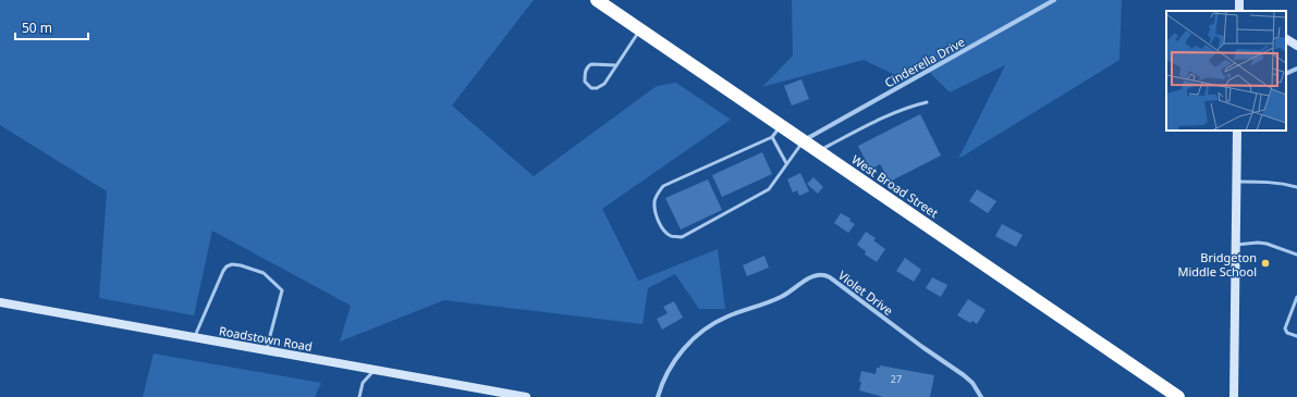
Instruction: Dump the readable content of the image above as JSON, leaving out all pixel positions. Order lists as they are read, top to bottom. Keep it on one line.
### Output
{"streets":{"highway":["West Broad Street"],"main road":["Roadstown Road"],"street":["Cinderella Drive","Violet Drive"]},"crossings":[["Cinderella Drive","West Broad Street"]],"places":["Bridgeton Middle School"],"house_numbers":["27"],"scale_bar":"50 m"}
